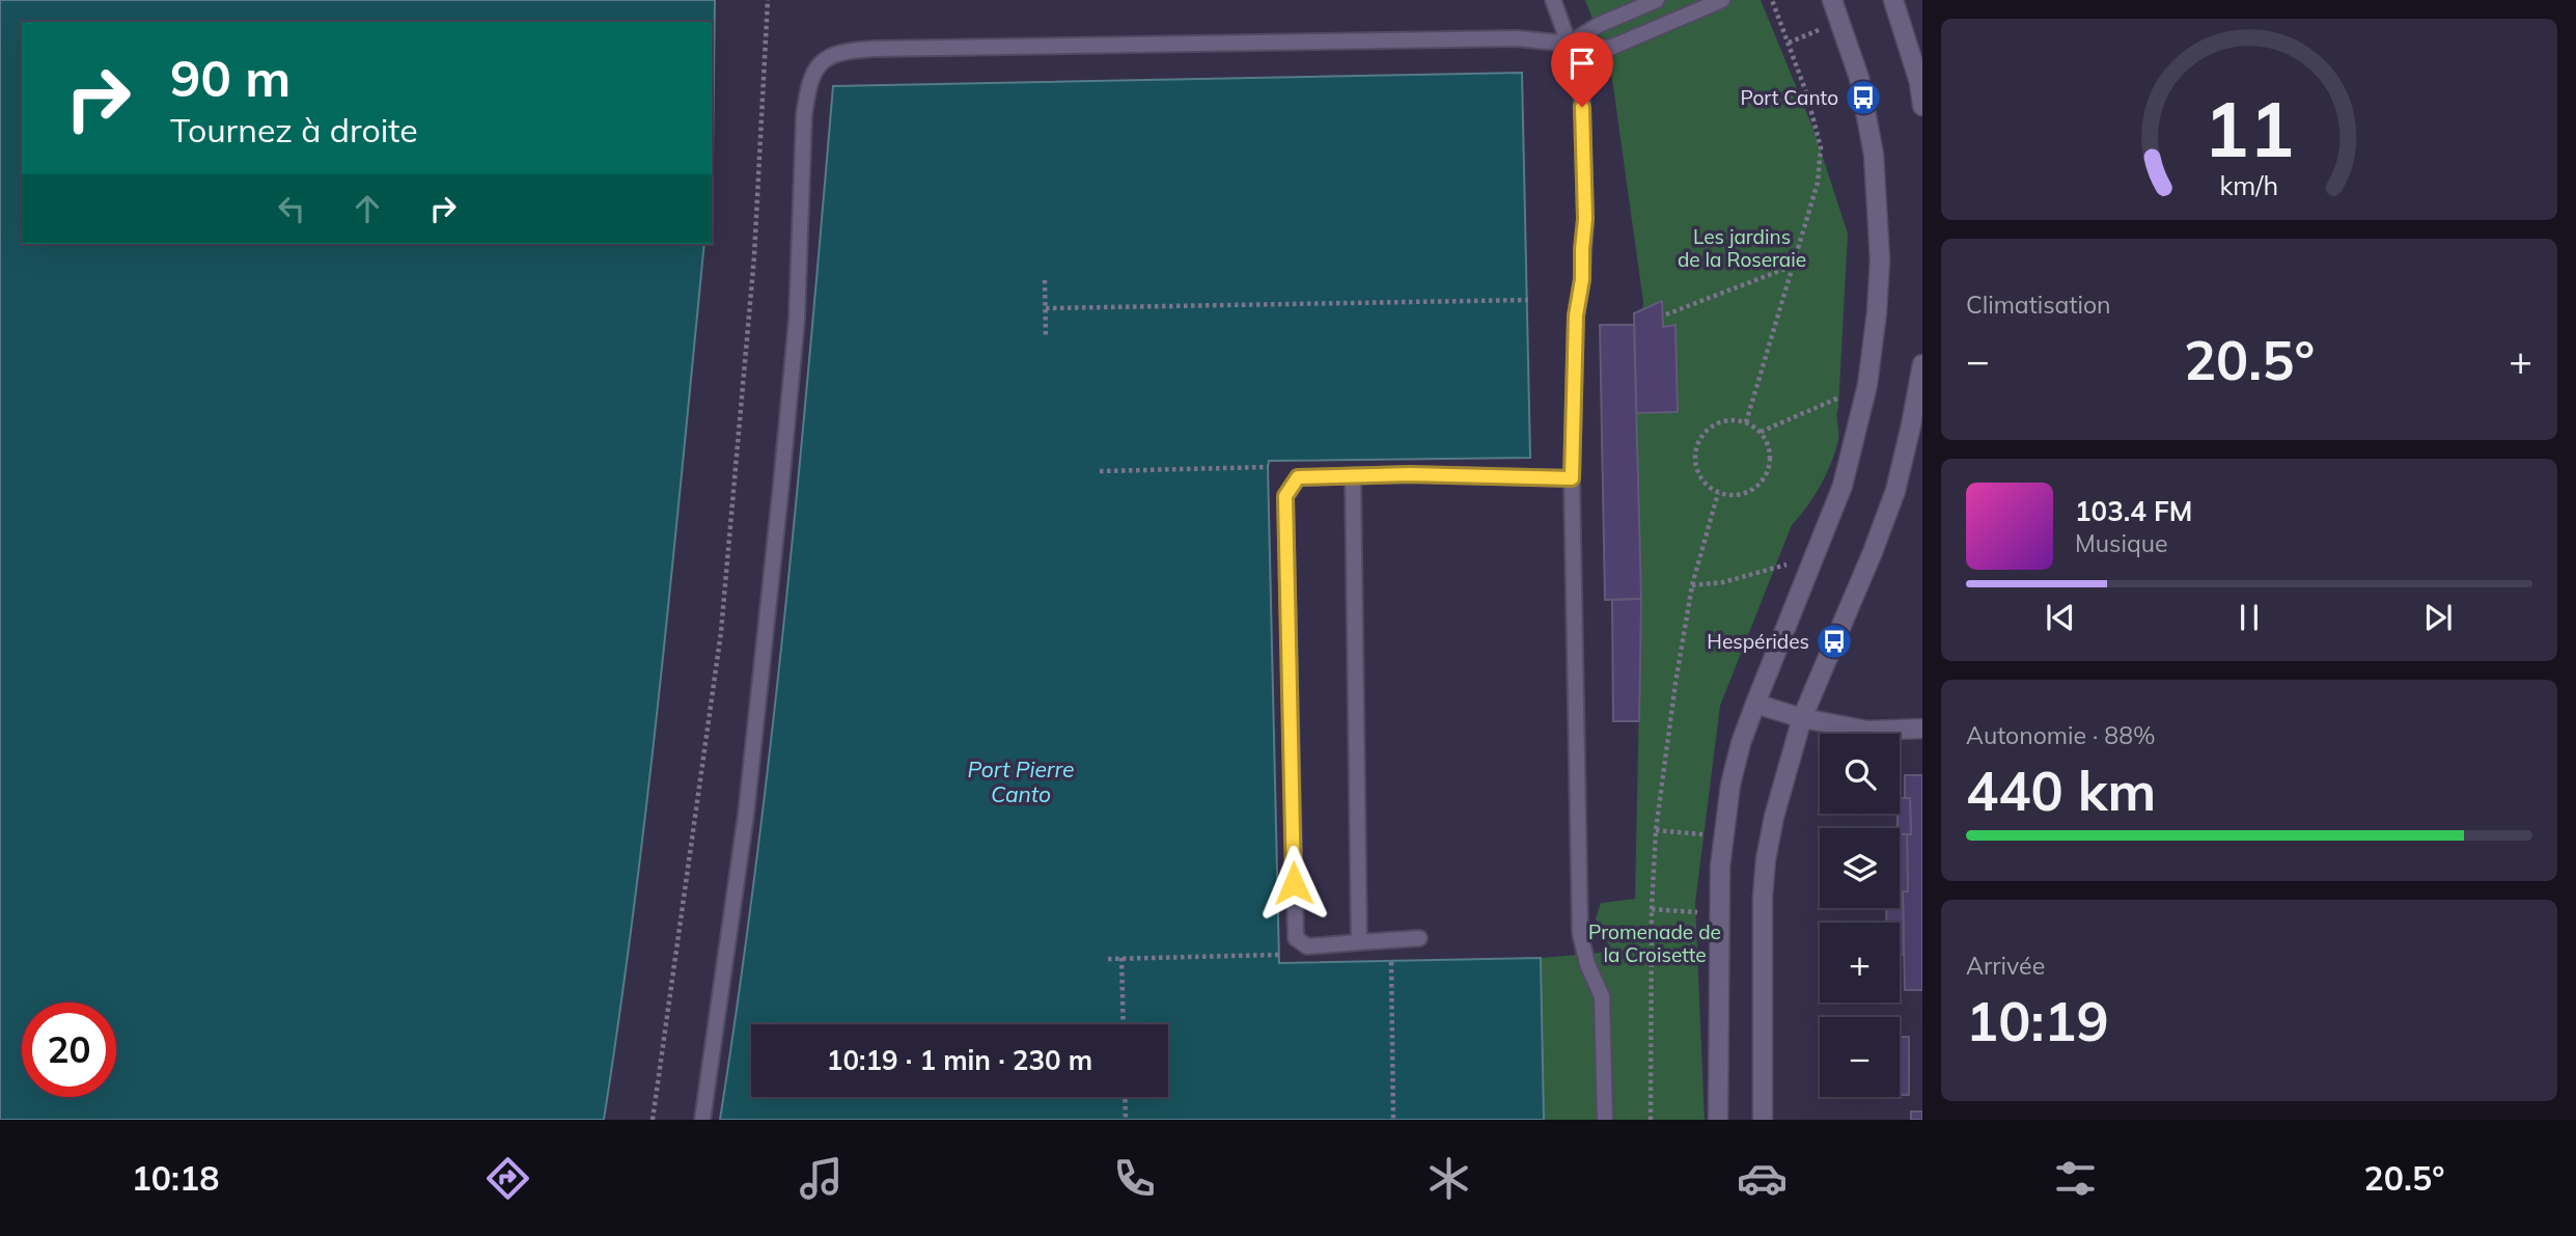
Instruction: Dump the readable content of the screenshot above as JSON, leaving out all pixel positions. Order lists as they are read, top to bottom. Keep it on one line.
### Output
{"water":["Port Pierre Canto"],"parks":["Les jardins de la Roseraie","Promenade de la Croisette"],"places":{"bus stop":["Port Canto","Hespérides"]},"page":{"turn":["90 m","Tournez à droite"],"tile":["Climatisation",["Autonomie · 88%","440 km"],["Arrivée","10:19"]],"heat":["−","20.5°","+"],"song":["103.4 FM","Musique"],"map_buttons":["+","−"],"limit":"20","trip":"10:19 · 1 min · 230 m","tabs":["10:18","20.5°"],"gauge":["11","km/h"]}}
